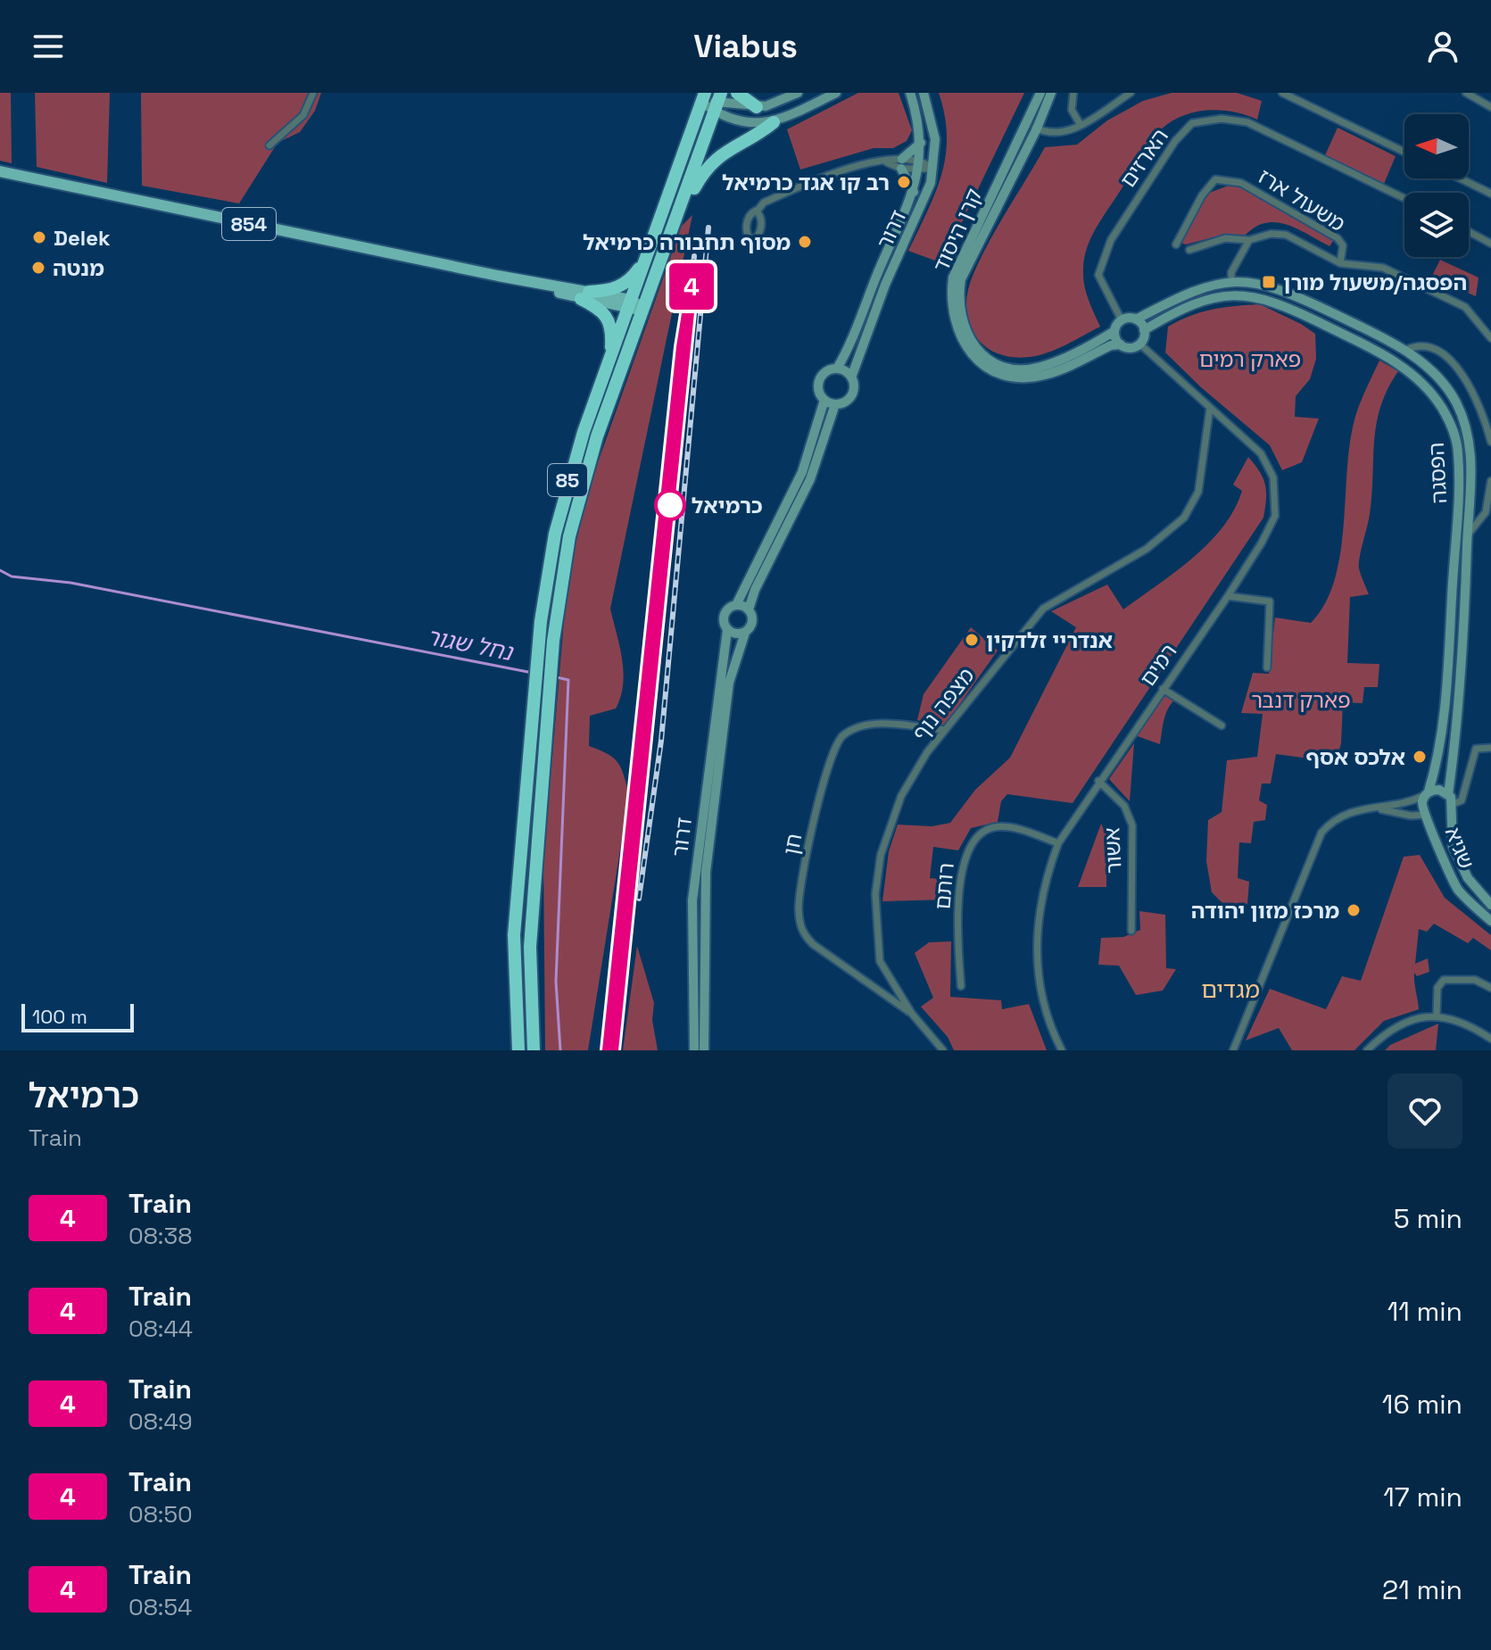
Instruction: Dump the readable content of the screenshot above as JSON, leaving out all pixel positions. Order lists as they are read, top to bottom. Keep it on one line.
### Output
{"streets":{"highway":["85"],"main road":["854"],"street":["הארזים","משעול ארז","דרור","קרן היסוד","הפסגה","רמים","מצפה נוף","חן","שגיא","אשור","רותם"]},"crossings":[["הארזים","קרן היסוד"],["הארזים","הפסגה"],["הארזים","רמים"],["854","85"],["קרן היסוד","הפסגה"],["קרן היסוד","רמים"],["הפסגה","רמים"],["הפסגה","שגיא"],["רמים","מצפה נוף"],["רמים","אשור"],["רמים","רותם"],["מצפה נוף","חן"]],"districts":["מגדים"],"water":["נחל שגור"],"parks":["פארק רמים","פארק דנבר"],"places":{"other":["רב קו אגד כרמיאל","Delek","מסוף תחבורה כרמיאל","מנטה","כרמיאל","אנדריי זלדקין","אלכס אסף","מרכז מזון יהודה"],"transit":["הפסגה/משעול מורן"]},"scale_bar":"100 m","north":"left","page":{"header":"Viabus","on_map":"4","scale":"100 m","heading":["כרמיאל","Train"],"list":[{"mark":"4","name":"Train","note":"08:38","value":"5 min"},{"mark":"4","name":"Train","note":"08:44","value":"11 min"},{"mark":"4","name":"Train","note":"08:49","value":"16 min"},{"mark":"4","name":"Train","note":"08:50","value":"17 min"},{"mark":"4","name":"Train","note":"08:54","value":"21 min"}]}}
